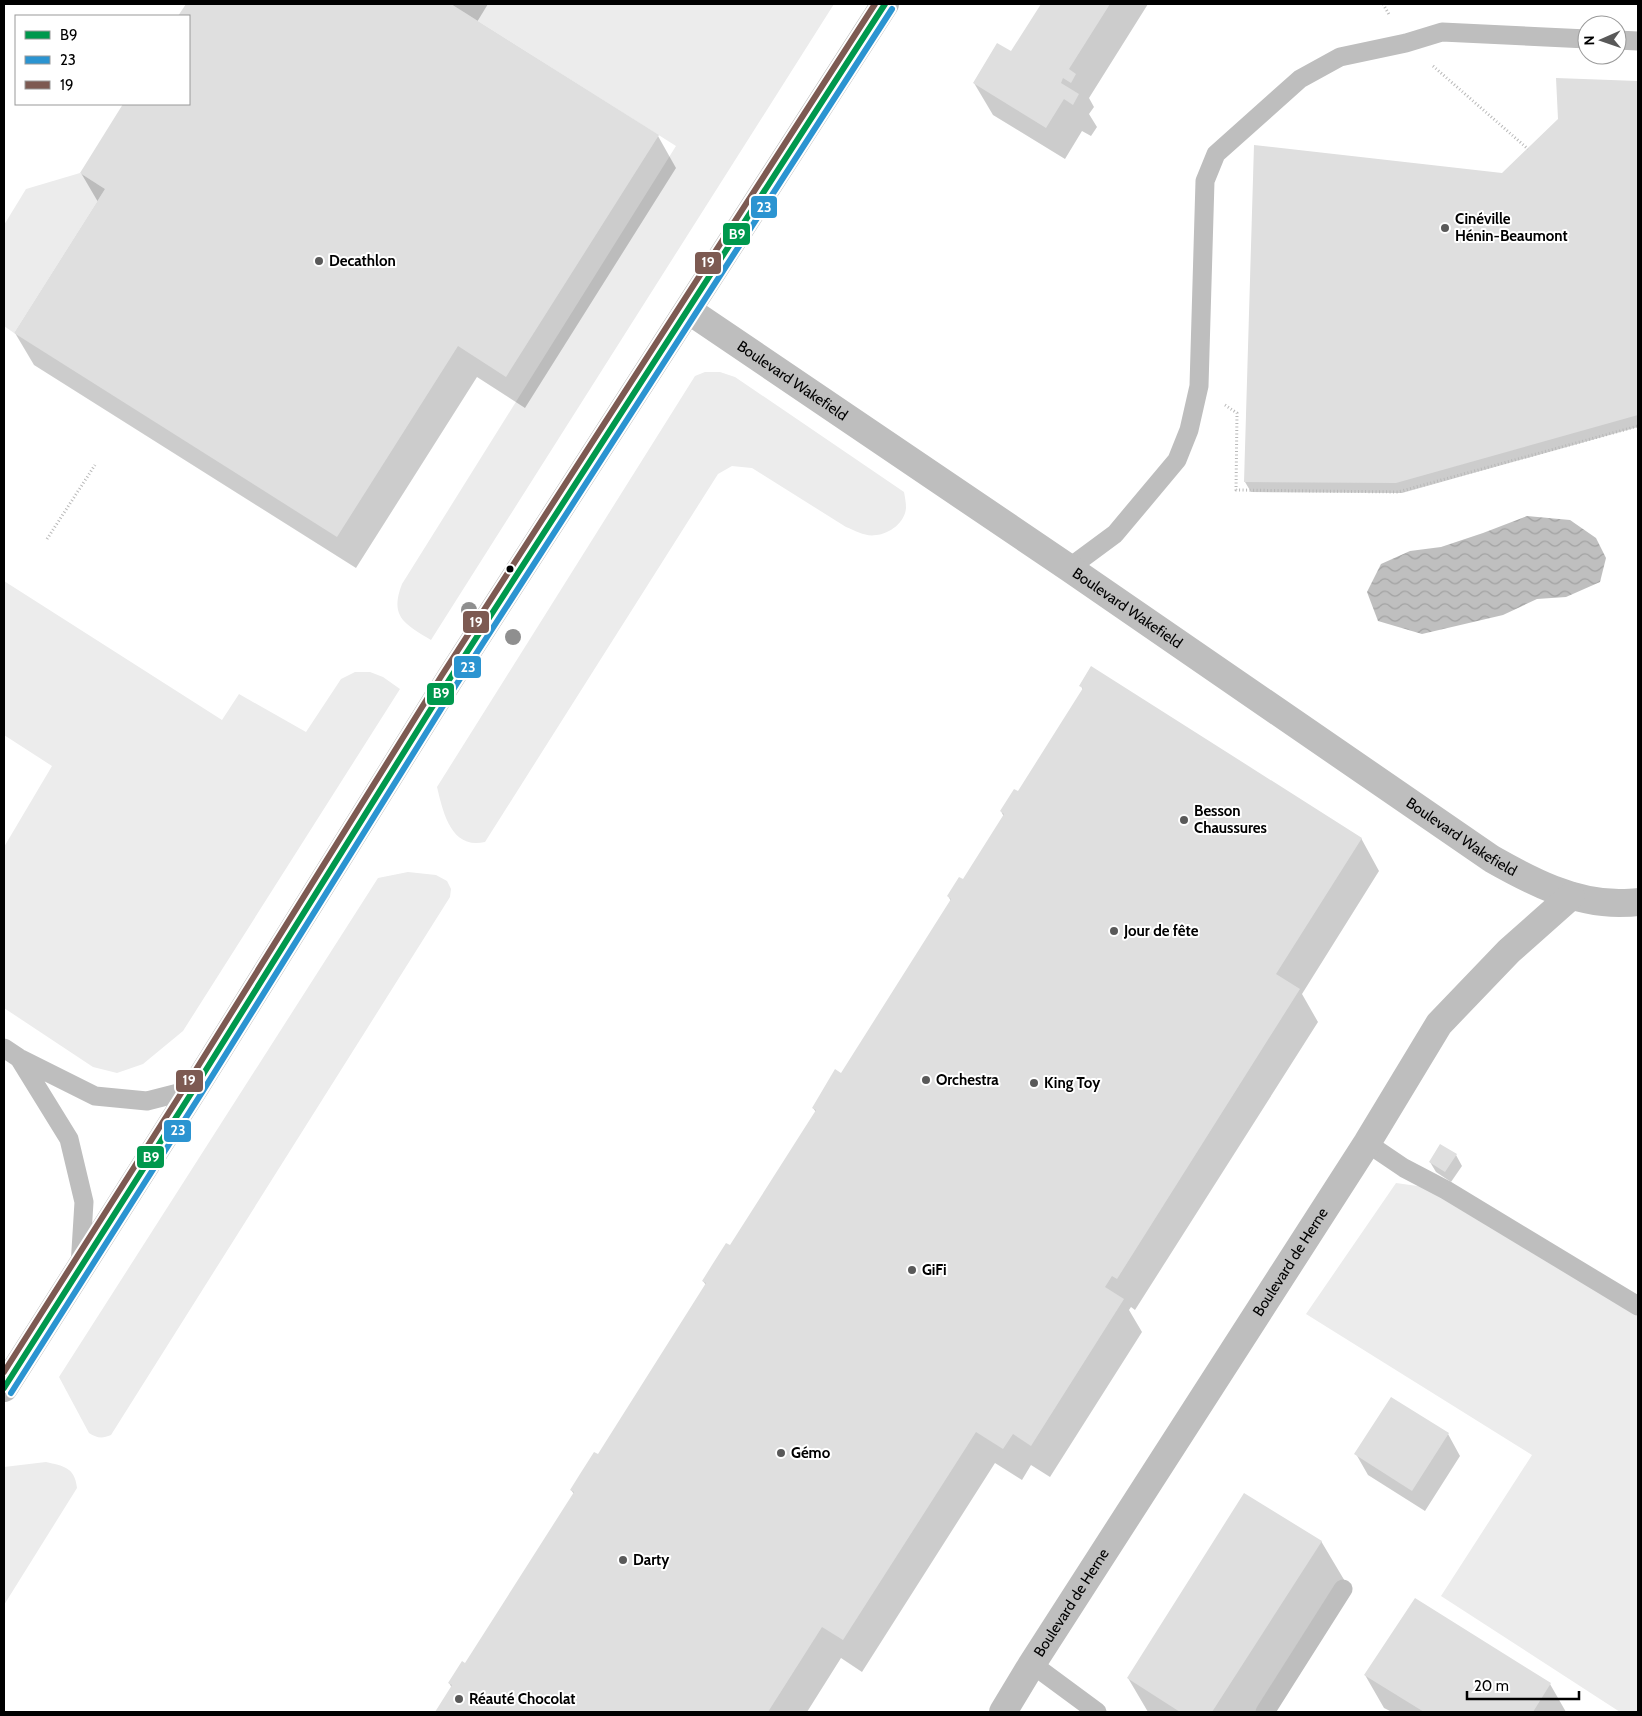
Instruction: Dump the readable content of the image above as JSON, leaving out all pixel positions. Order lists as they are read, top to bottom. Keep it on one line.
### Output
{"streets":{"street":["Boulevard Wakefield","Boulevard de Herne"]},"crossings":[["Boulevard Wakefield","Boulevard de Herne"]],"places":["Cinéville Hénin-Beaumont","Decathlon","Besson Chaussures","Jour de fête","Orchestra","King Toy","GiFi","Gémo","Darty","Réauté Chocolat"],"lines":["transit line B9","transit line 19","transit line 23"],"legend":["B9","23","19"],"scale_bar":"20 m","north":"left"}
